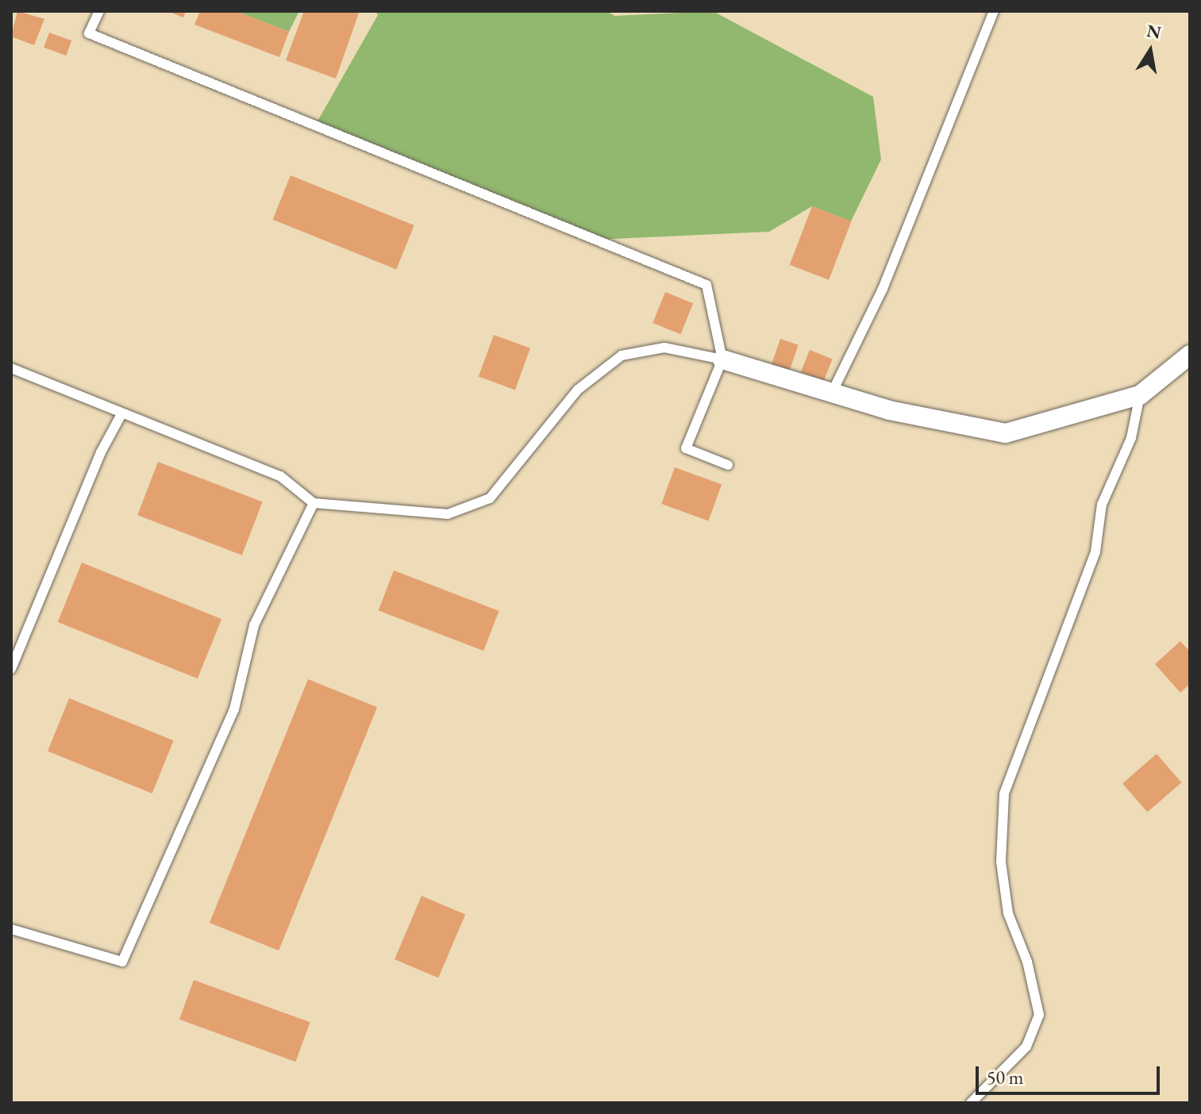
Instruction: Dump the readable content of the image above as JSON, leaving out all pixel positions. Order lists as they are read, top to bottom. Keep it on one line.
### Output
{"scale_bar":"50 m","north":"top"}
